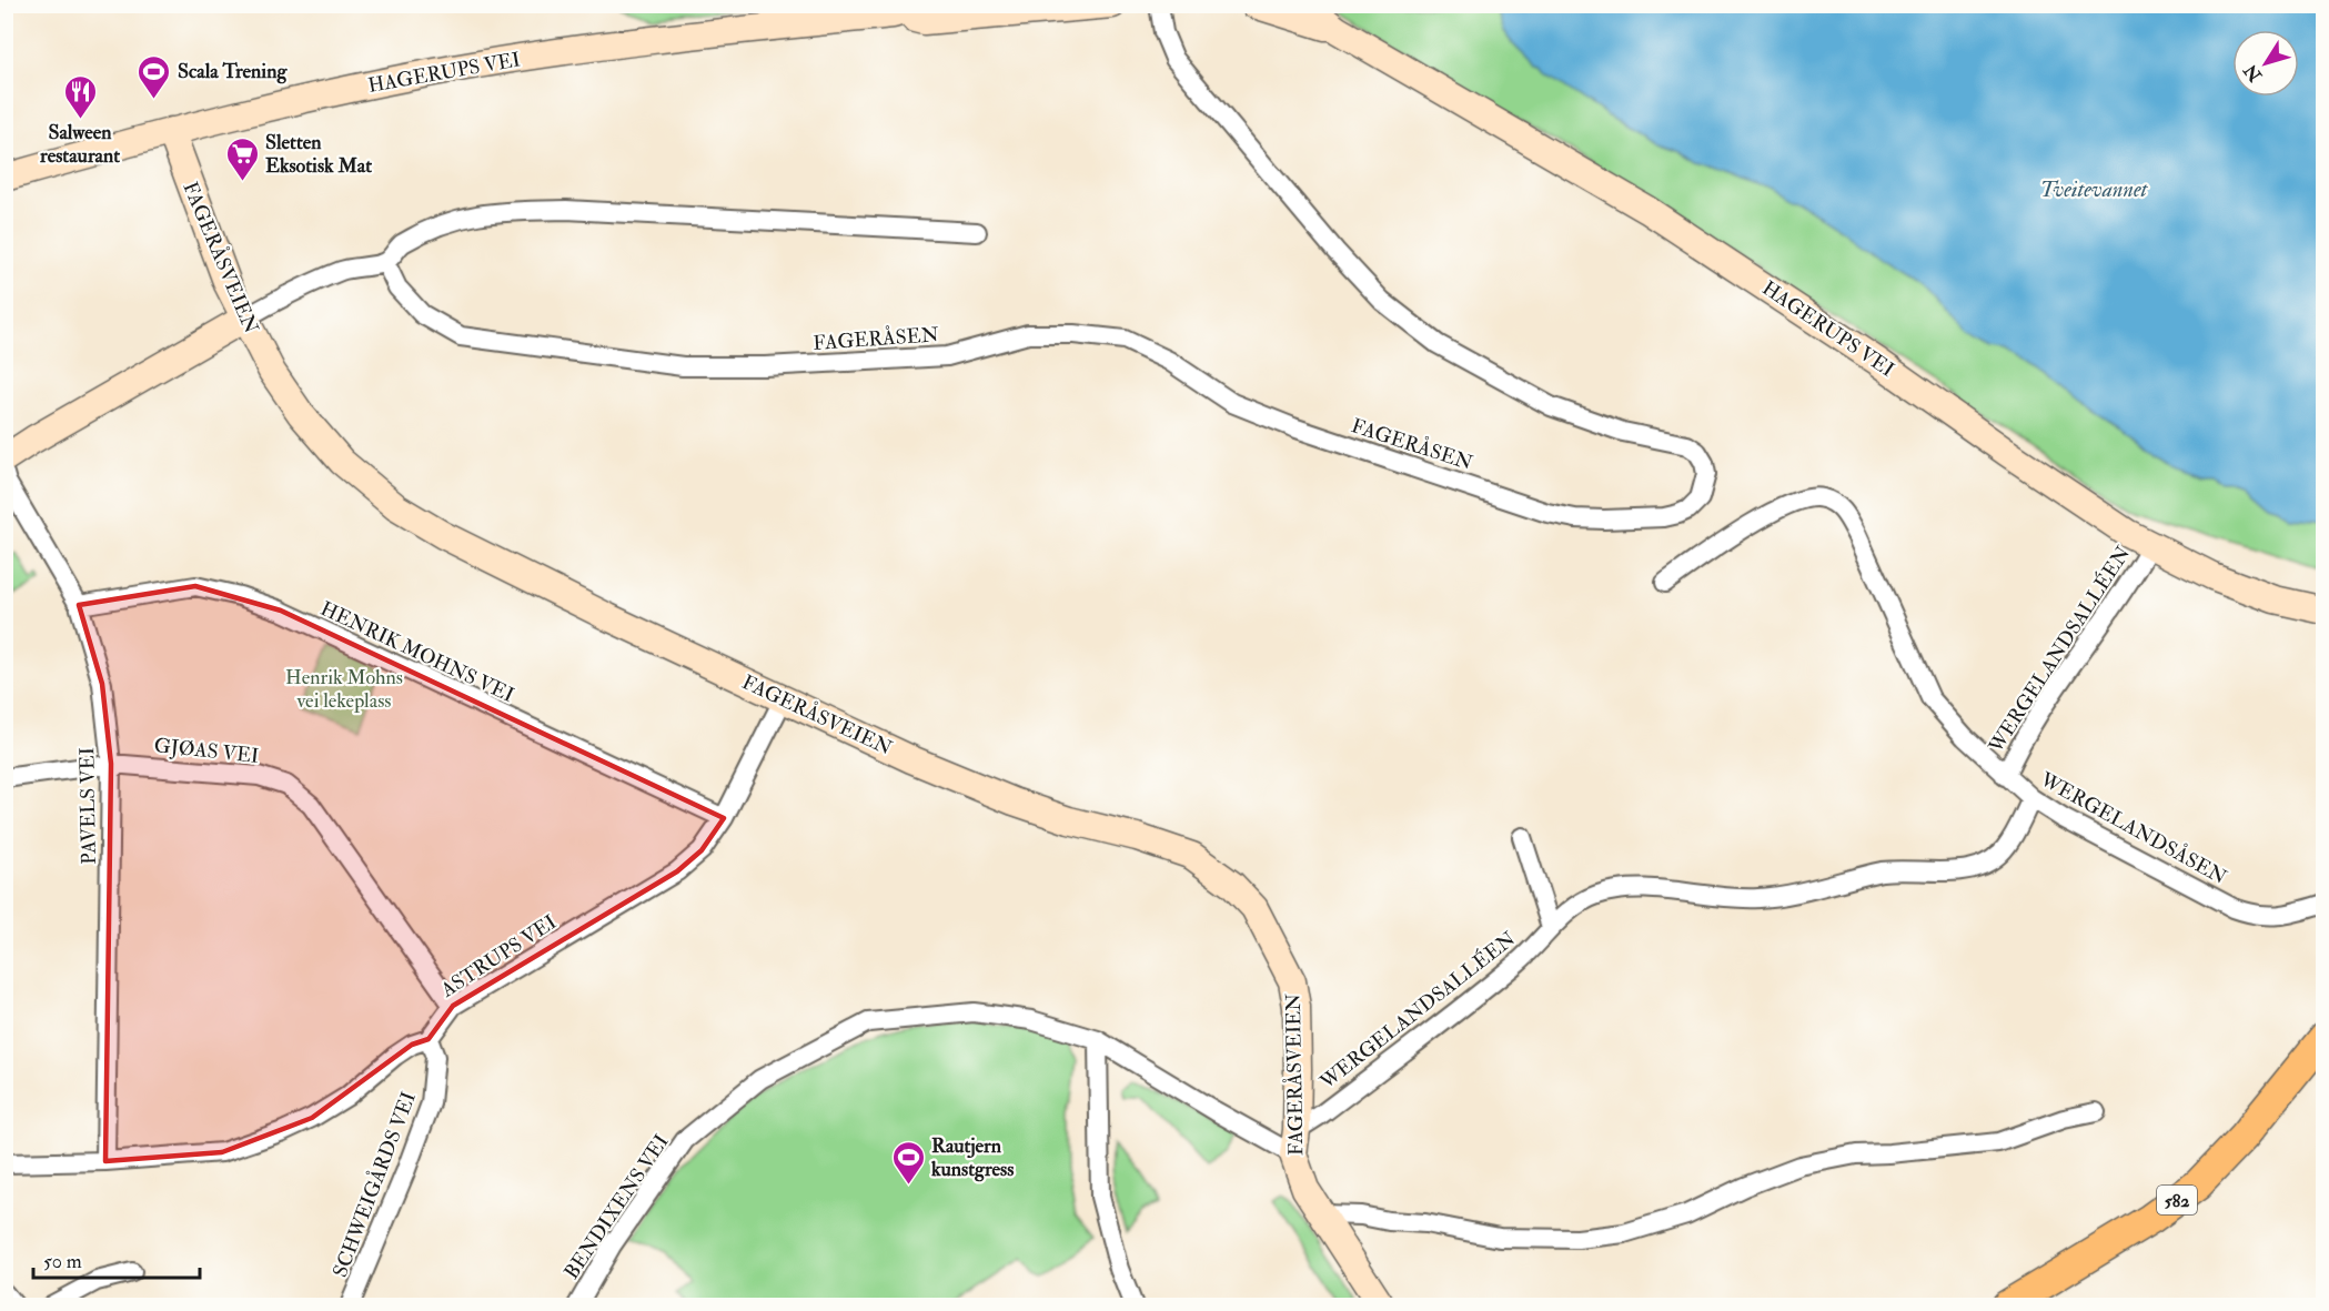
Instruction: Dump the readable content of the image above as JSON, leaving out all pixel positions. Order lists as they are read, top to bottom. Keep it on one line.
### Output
{"streets":{"main road":["HAGERUPS VEI","FAGERÅSVEIEN","582"],"street":["FAGERÅSEN","WERGELANDSALLÉEN","HENRIK MOHNS VEI","GJØAS VEI","PAVELS VEI","WERGELANDSÅSEN","ASTRUPS VEI","SCHWEIGÅRDS VEI","BENDIXENS VEI"]},"crossings":[["HAGERUPS VEI","FAGERÅSVEIEN"],["HAGERUPS VEI","WERGELANDSALLÉEN"],["FAGERÅSVEIEN","WERGELANDSALLÉEN"],["FAGERÅSVEIEN","ASTRUPS VEI"],["FAGERÅSVEIEN","BENDIXENS VEI"],["WERGELANDSALLÉEN","WERGELANDSÅSEN"],["WERGELANDSALLÉEN","BENDIXENS VEI"],["HENRIK MOHNS VEI","PAVELS VEI"],["HENRIK MOHNS VEI","ASTRUPS VEI"],["GJØAS VEI","PAVELS VEI"],["GJØAS VEI","ASTRUPS VEI"],["PAVELS VEI","ASTRUPS VEI"],["ASTRUPS VEI","SCHWEIGÅRDS VEI"]],"water":["Tveitevannet"],"parks":["Henrik Mohns vei lekeplass"],"places":{"sports":["Scala Trening","Rautjern kunstgress"],"restaurant":["Salween restaurant"],"supermarket":["Sletten Eksotisk Mat"]},"scale_bar":"50 m","north":"bottom left"}
